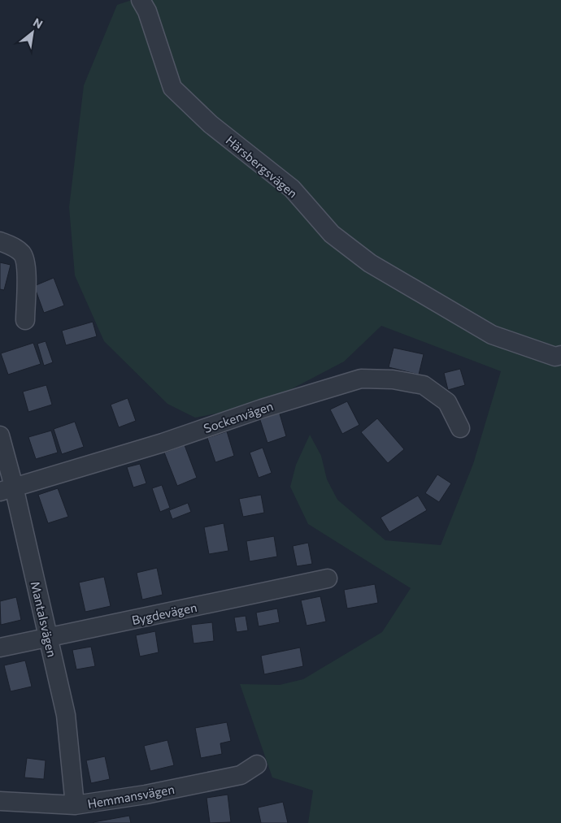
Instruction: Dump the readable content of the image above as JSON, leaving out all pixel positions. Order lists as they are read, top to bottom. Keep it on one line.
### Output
{"streets":{"street":["Härsbergsvägen","Sockenvägen","Bygdevägen","Mantalsvägen","Hemmansvägen"]},"crossings":[["Sockenvägen","Mantalsvägen"],["Bygdevägen","Mantalsvägen"],["Mantalsvägen","Hemmansvägen"]],"north":"top right"}
